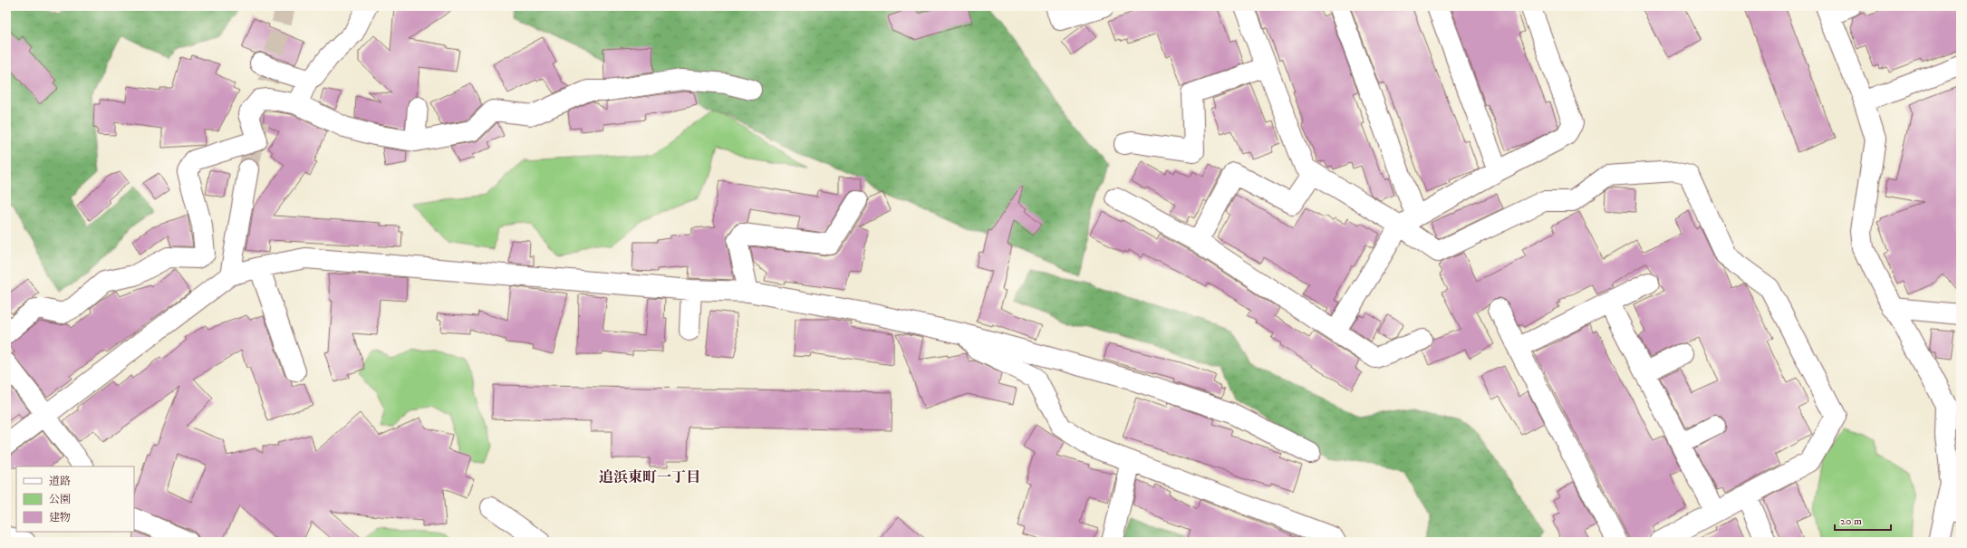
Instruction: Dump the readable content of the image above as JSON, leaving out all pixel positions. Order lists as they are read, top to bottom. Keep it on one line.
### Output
{"districts":["追浜東町一丁目"],"legend":["道路","公園","建物"],"scale_bar":"20 m"}
